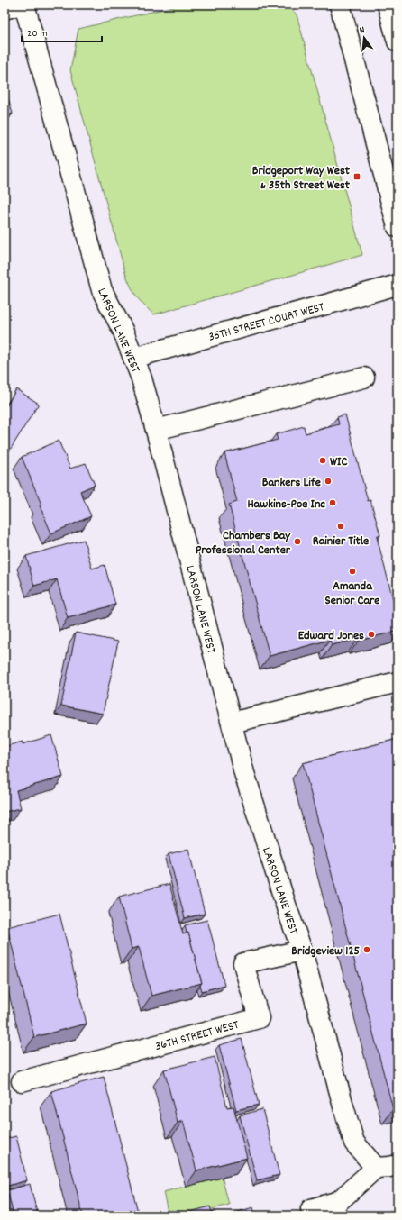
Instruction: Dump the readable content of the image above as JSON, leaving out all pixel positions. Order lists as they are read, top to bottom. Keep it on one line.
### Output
{"streets":{"street":["35TH STREET COURT WEST","LARSON LANE WEST","36TH STREET WEST"]},"crossings":[["35TH STREET COURT WEST","LARSON LANE WEST"],["LARSON LANE WEST","36TH STREET WEST"]],"places":{"transit":["Bridgeport Way West & 35th Street West"],"other":["WIC","Bankers Life","Hawkins-Poe Inc","Rainier Title","Chambers Bay Professional Center","Amanda Senior Care","Edward Jones","Bridgeview 125"]},"scale_bar":"20 m","north":"top"}
